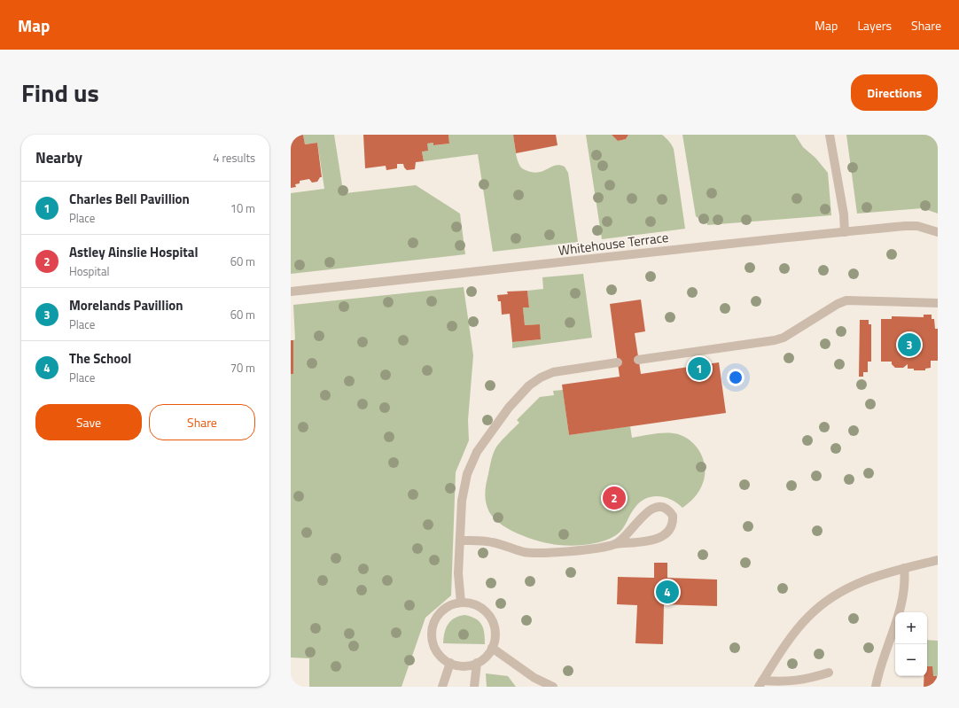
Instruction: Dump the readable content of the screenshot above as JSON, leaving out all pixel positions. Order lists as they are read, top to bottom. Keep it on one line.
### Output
{"streets":{"street":["Whitehouse Terrace"]},"page":{"header":"Map","nav":["Map","Layers","Share"],"title":"Find us","buttons":["Directions",["Save","Share"]],"heading":["Nearby","4 results"],"list":[{"mark":"1","name":"Charles Bell Pavillion","note":"Place","value":"10 m"},{"mark":"2","name":"Astley Ainslie Hospital","note":"Hospital","value":"60 m"},{"mark":"3","name":"Morelands Pavillion","note":"Place","value":"60 m"},{"mark":"4","name":"The School","note":"Place","value":"70 m"}],"pins":["3","1","2","4"],"map_buttons":["+","−"]}}
